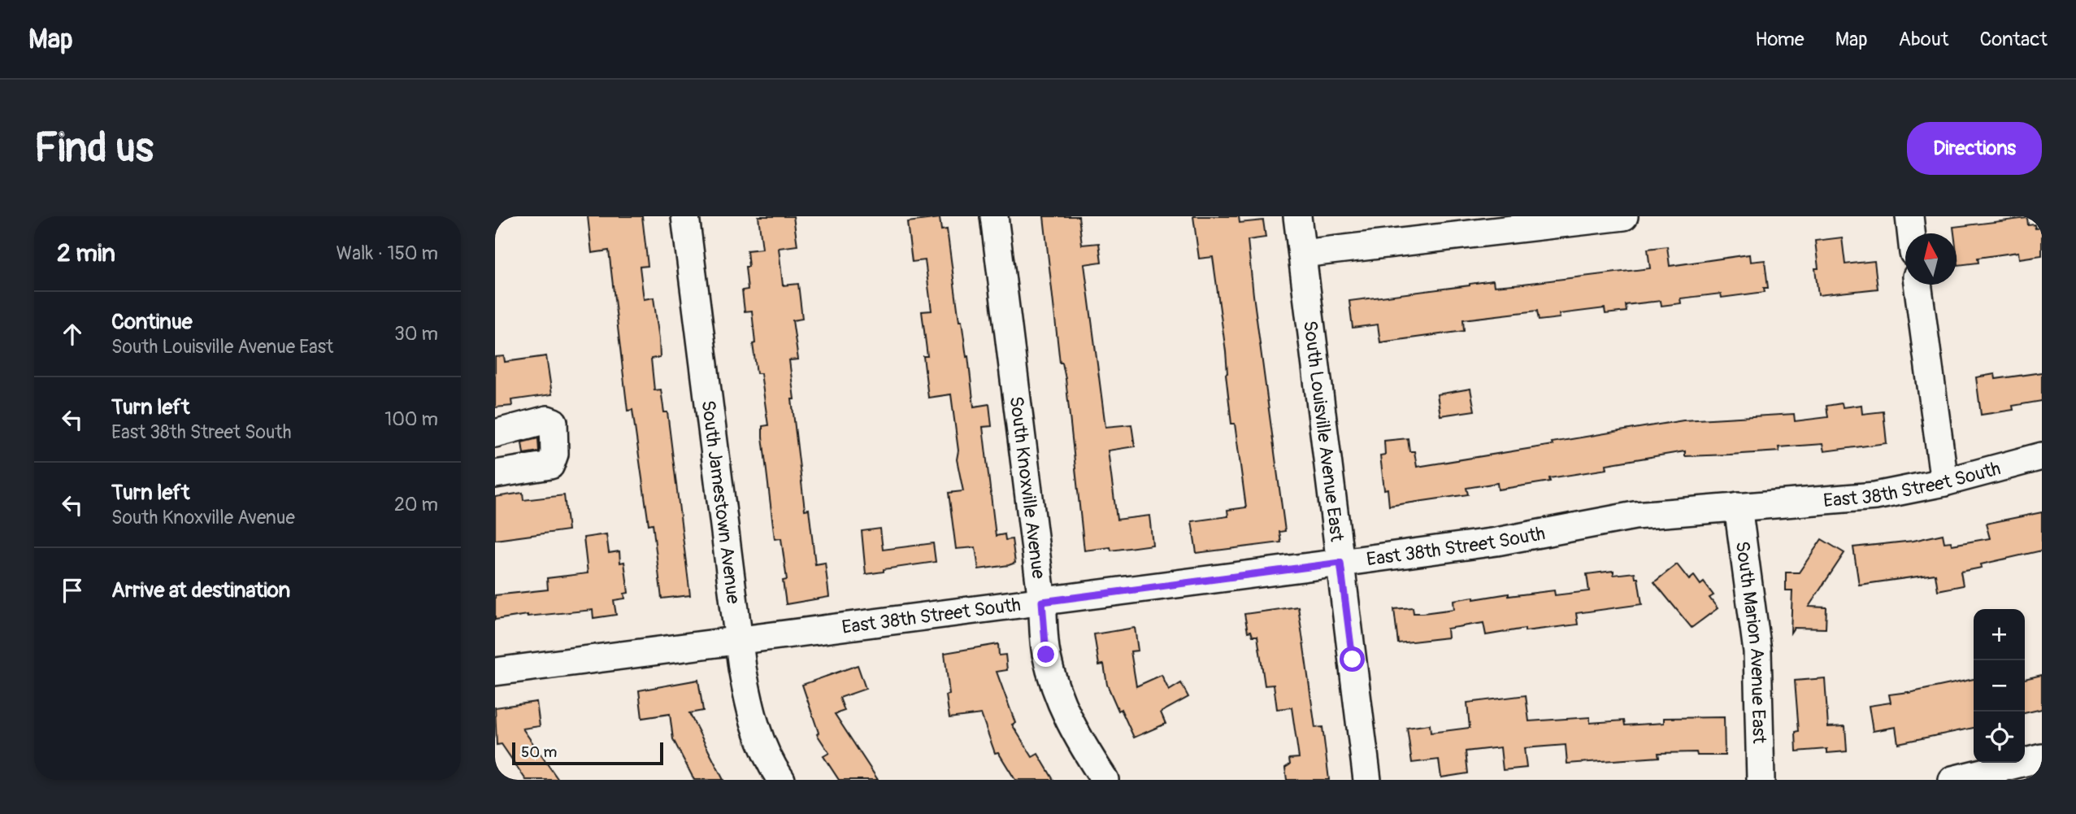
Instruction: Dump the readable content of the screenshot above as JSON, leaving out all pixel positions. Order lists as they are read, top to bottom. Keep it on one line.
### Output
{"streets":{"street":["South Louisville Avenue East","East 38th Street South","South Knoxville Avenue","South Jamestown Avenue","South Marion Avenue East"]},"crossings":[["South Louisville Avenue East","East 38th Street South"],["East 38th Street South","South Knoxville Avenue"],["East 38th Street South","South Jamestown Avenue"],["East 38th Street South","South Marion Avenue East"]],"scale_bar":"50 m","north":"top","page":{"header":"Map","nav":["Home","Map","About","Contact"],"buttons":"Directions","title":"Find us","heading":["2 min","Walk · 150 m"],"list":[["Continue","South Louisville Avenue East","30 m"],["Turn left","East 38th Street South","100 m"],["Turn left","South Knoxville Avenue","20 m"],"Arrive at destination"],"map_buttons":["+","−"],"scale":"50 m"}}
